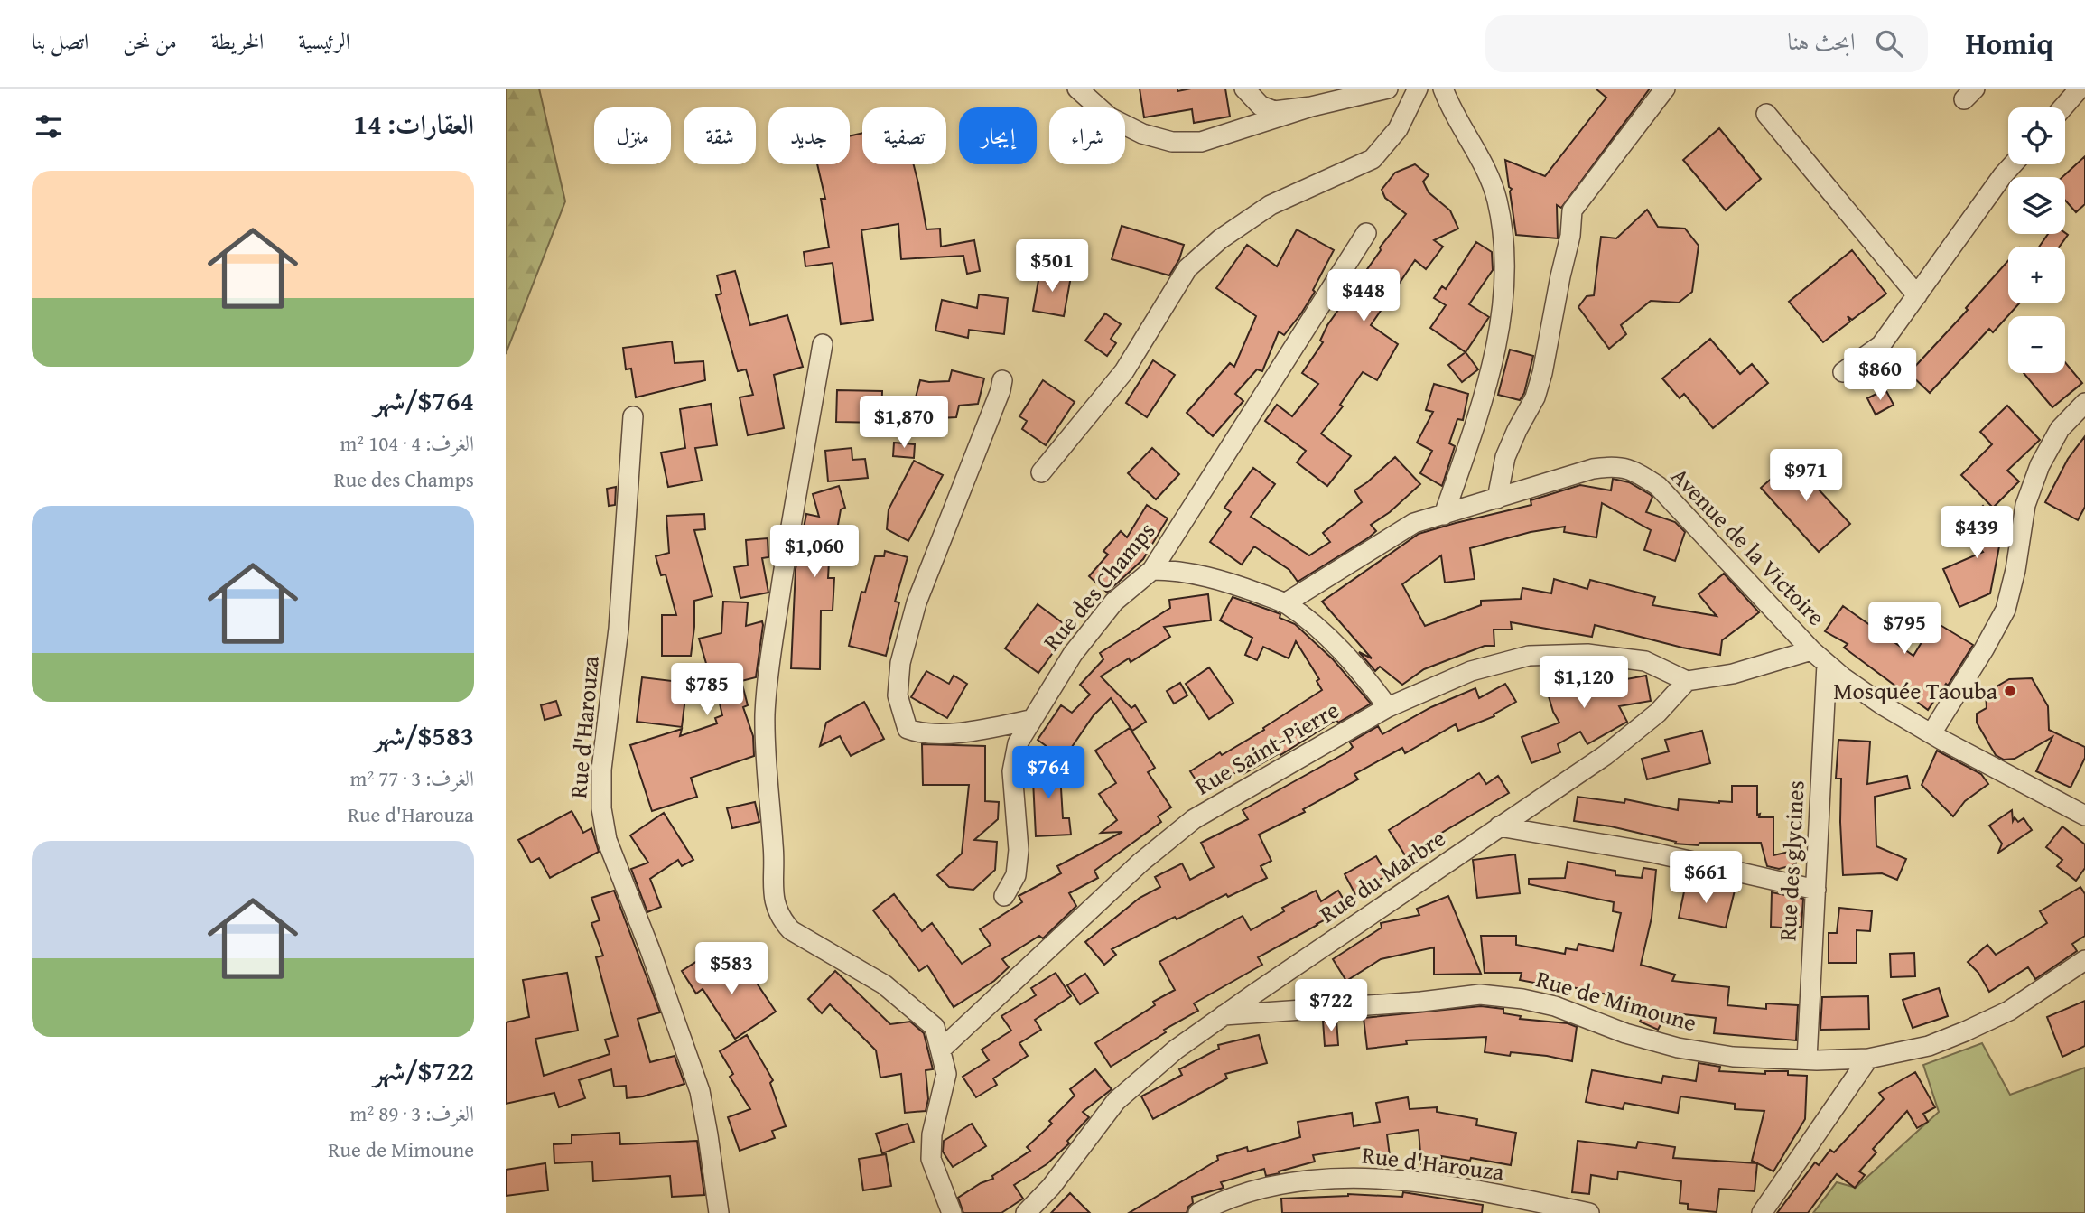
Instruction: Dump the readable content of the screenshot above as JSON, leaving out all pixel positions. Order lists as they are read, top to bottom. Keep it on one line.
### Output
{"streets":{"street":["Avenue de la Victoire","Rue des Champs","Rue d'Harouza","Rue Saint-Pierre","Rue des glycines","Rue du Marbre","Rue de Mimoune"]},"crossings":[["Avenue de la Victoire","Rue des glycines"],["Rue Saint-Pierre","Rue du Marbre"],["Rue des glycines","Rue de Mimoune"],["Rue du Marbre","Rue de Mimoune"]],"places":["Mosquée Taouba"],"page":{"header":"Homiq","search":"ابحث هنا","nav":["الرئيسية","الخريطة","من نحن","اتصل بنا"],"heading":"العقارات: 14","map_buttons":["+","−"],"chip":["شراء","إيجار","تصفية","جديد","شقة","منزل"],"list":[{"name":"$764/شهر","note":"الغرف: 4 · 104 m² · Rue des Champs"},{"name":"$583/شهر","note":"الغرف: 3 · 77 m² · Rue d'Harouza"},{"name":"$722/شهر","note":"الغرف: 3 · 89 m² · Rue de Mimoune"}],"price":["$501","$448","$860","$1,870","$971","$439","$1,060","$795","$1,120","$785","$764","$661","$583","$722"]}}
